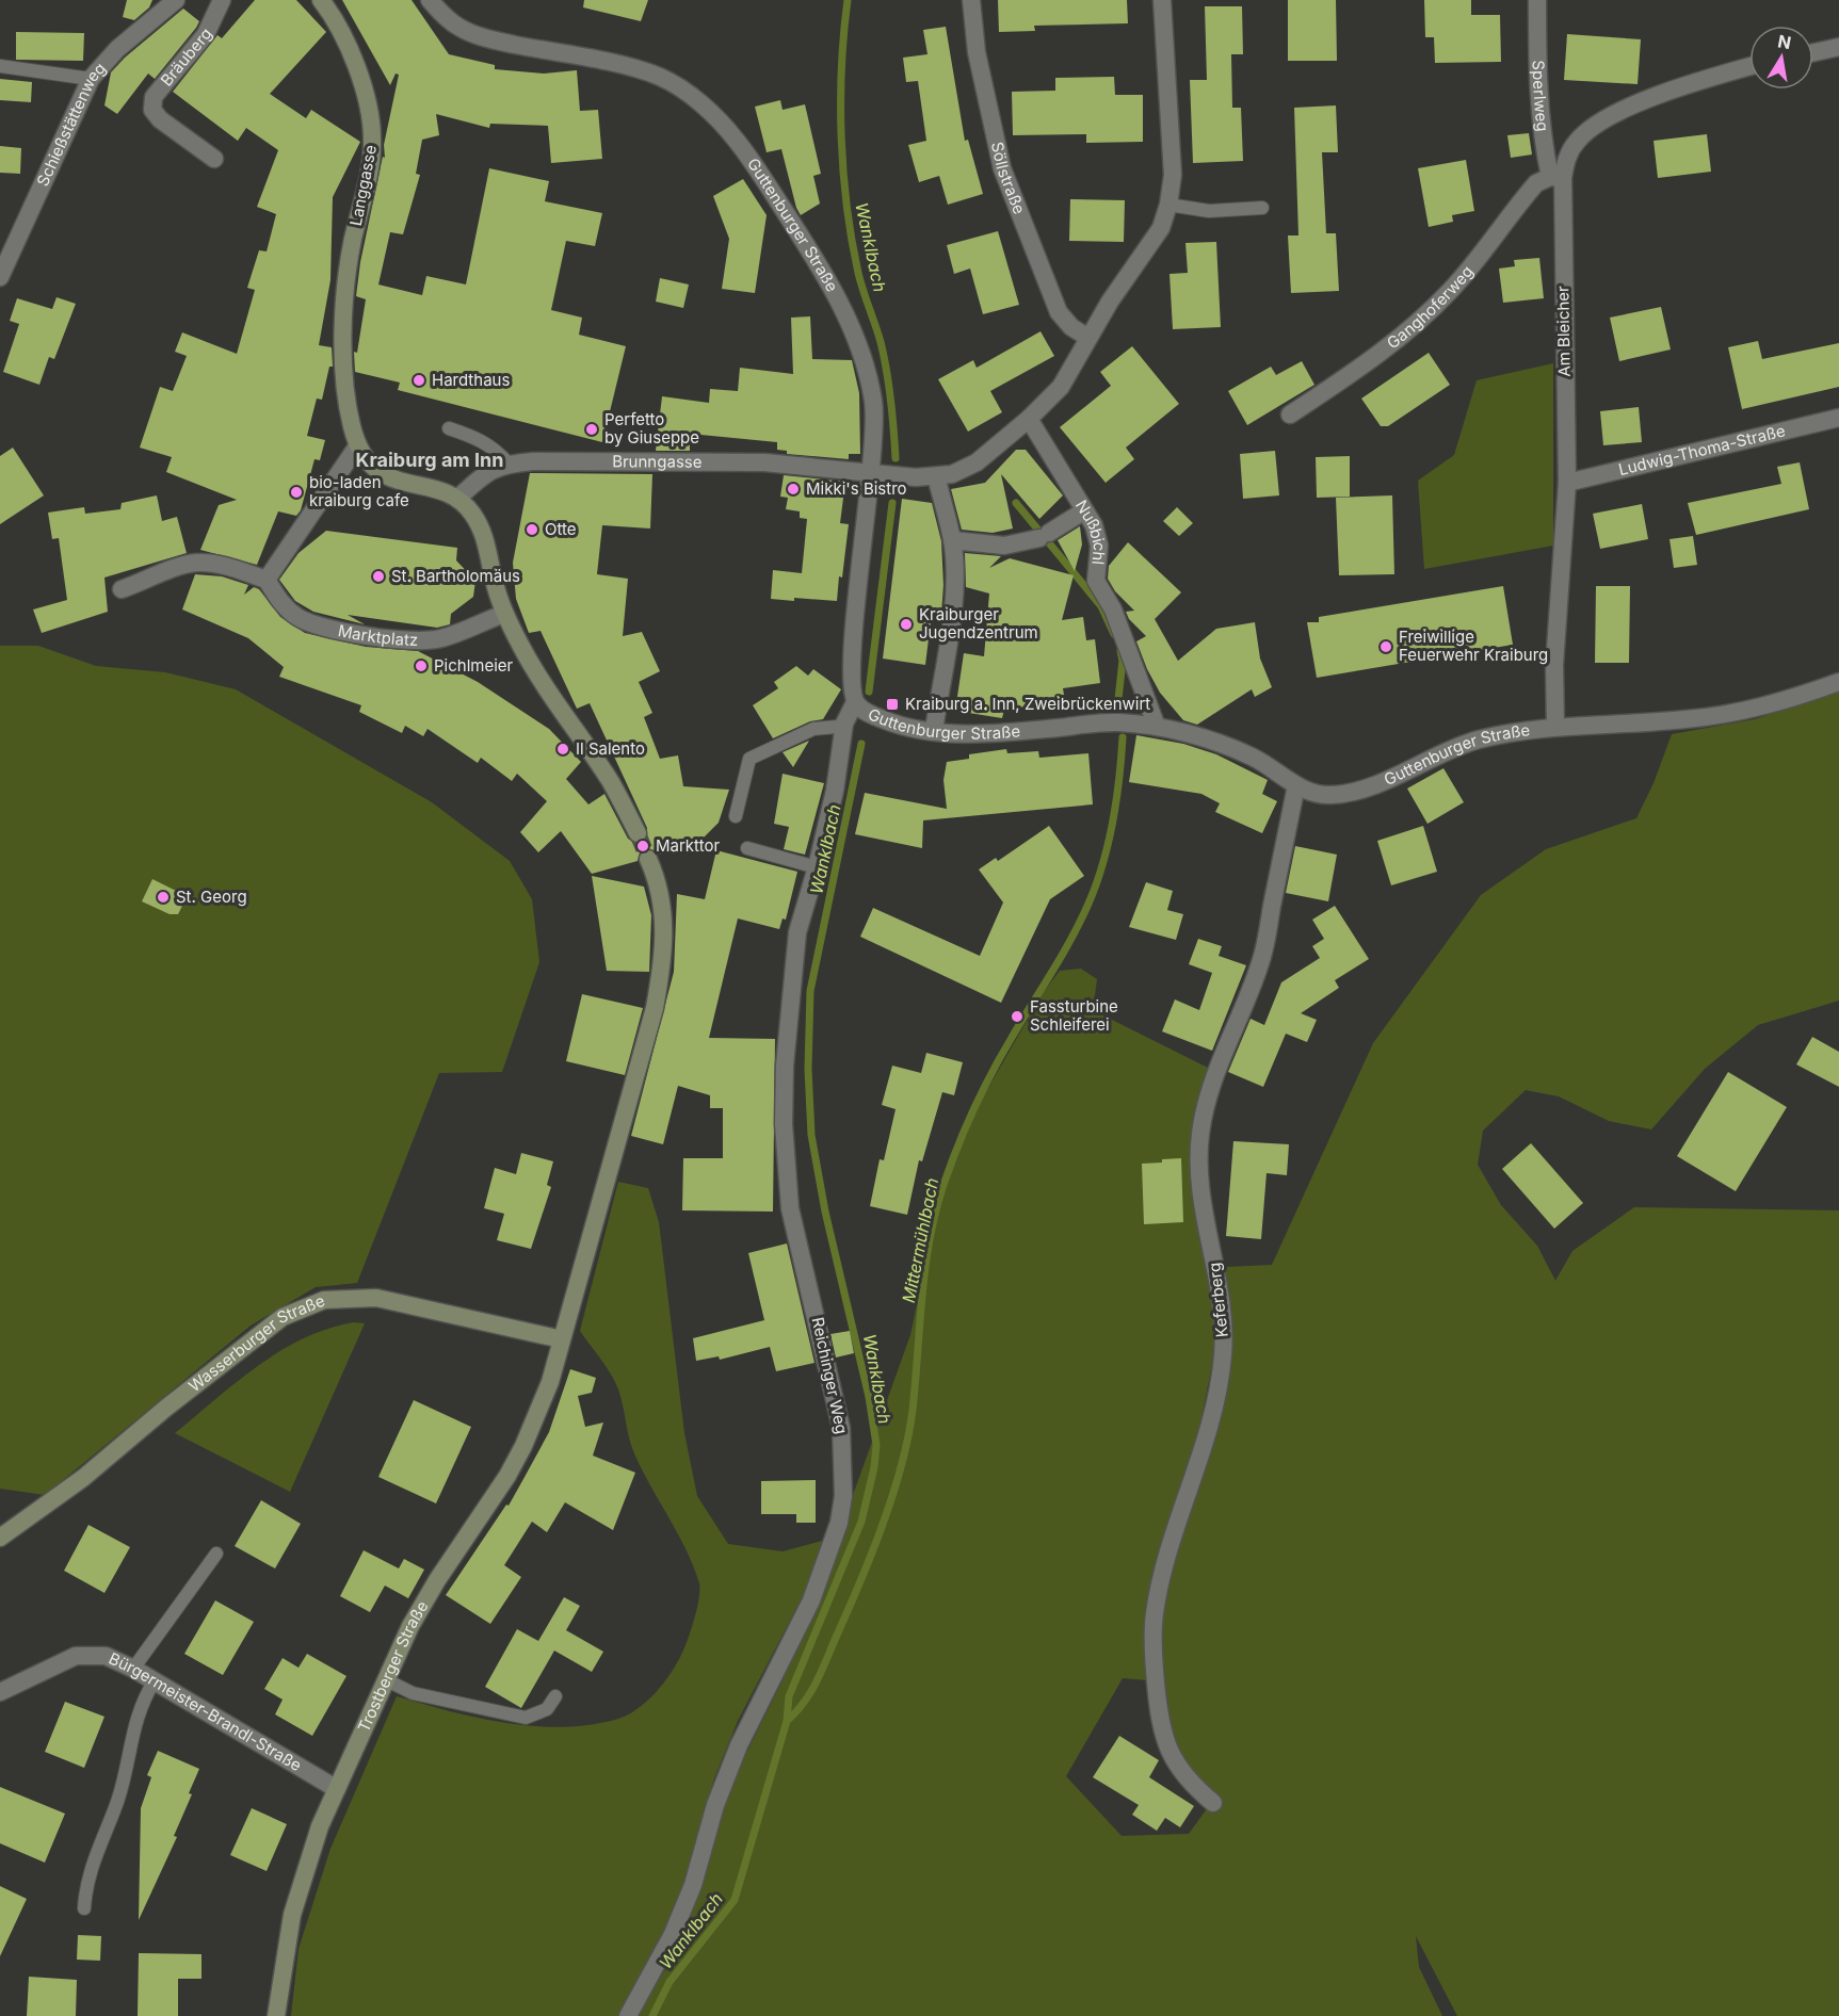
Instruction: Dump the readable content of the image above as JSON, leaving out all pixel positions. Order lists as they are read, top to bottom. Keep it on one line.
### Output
{"streets":{"main road":["Langgasse","Wasserburger Straße","Trostberger Straße"],"street":["Bräuberg","Sperlweg","Schießstättenweg","Söllstraße","Guttenburger Straße","Ganghoferweg","Am Bleicher","Ludwig-Thoma-Straße","Brunngasse","Nußbichl","Marktplatz","Keferberg","Reichinger Weg","Bürgermeister-Brandl-Straße"]},"crossings":[["Sperlweg","Ganghoferweg"],["Sperlweg","Am Bleicher"],["Guttenburger Straße","Am Bleicher"],["Guttenburger Straße","Brunngasse"],["Guttenburger Straße","Nußbichl"],["Guttenburger Straße","Keferberg"],["Guttenburger Straße","Reichinger Weg"],["Ganghoferweg","Am Bleicher"],["Am Bleicher","Ludwig-Thoma-Straße"],["Brunngasse","Nußbichl"],["Wasserburger Straße","Trostberger Straße"],["Trostberger Straße","Bürgermeister-Brandl-Straße"]],"districts":["Kraiburg am Inn"],"water":["Wanklbach","Mittermühlbach"],"places":{"other":["Hardthaus","Perfetto by Giuseppe","Mikki's Bistro","bio-laden kraiburg cafe","Otte","St. Bartholomäus","Kraiburger Jugendzentrum","Freiwillige Feuerwehr Kraiburg","Pichlmeier","Il Salento","Markttor","St. Georg","Fassturbine Schleiferei"],"transit":["Kraiburg a. Inn, Zweibrückenwirt"]},"north":"top"}
